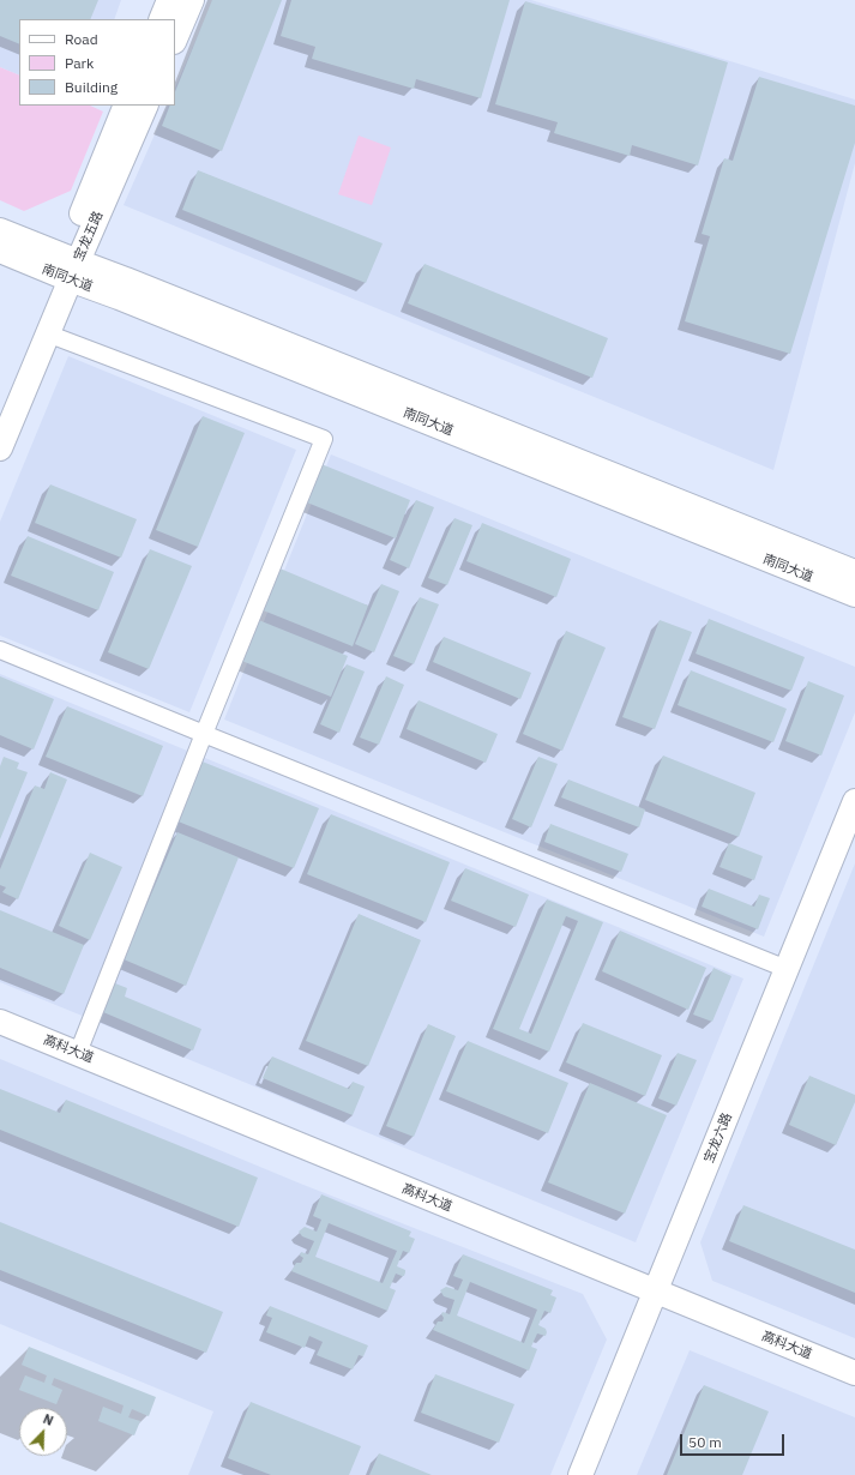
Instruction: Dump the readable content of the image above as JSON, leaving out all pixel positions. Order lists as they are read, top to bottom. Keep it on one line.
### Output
{"streets":{"street":["宝龙五路","南同大道","高科大道","宝龙六路"]},"crossings":[["宝龙五路","南同大道"],["高科大道","宝龙六路"]],"legend":["Road","Park","Building"],"scale_bar":"50 m","north":"top right"}
